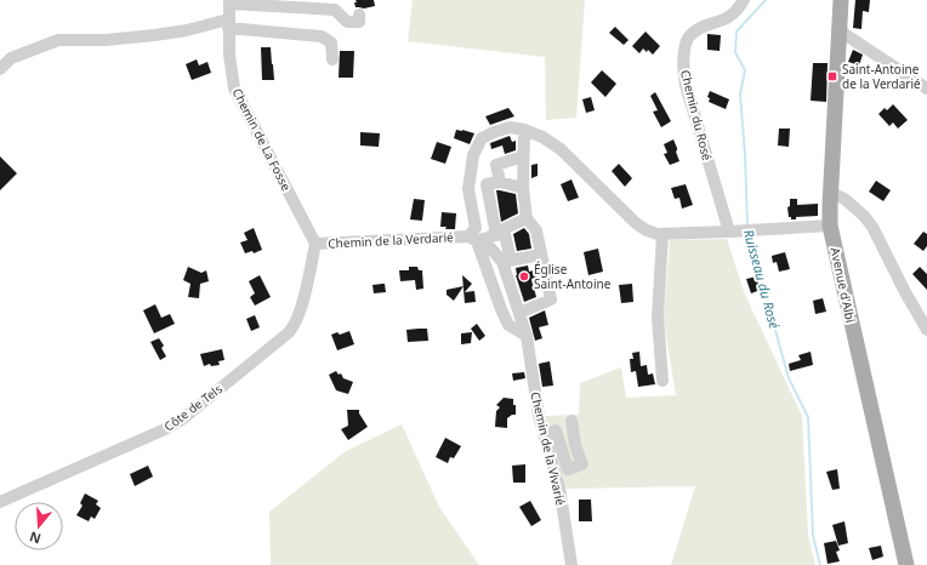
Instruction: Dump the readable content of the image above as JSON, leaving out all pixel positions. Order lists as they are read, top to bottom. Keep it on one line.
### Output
{"streets":{"main road":["Avenue d'Albi"],"street":["Chemin du Rosé","Chemin de La Fosse","Chemin de la Verdarié","Côte de Tels","Chemin de la Vivarié"]},"crossings":[["Chemin du Rosé","Chemin de la Verdarié"],["Chemin de La Fosse","Chemin de la Verdarié"],["Chemin de La Fosse","Côte de Tels"],["Chemin de la Verdarié","Avenue d'Albi"],["Chemin de la Verdarié","Côte de Tels"]],"water":["Ruisseau du Rosé"],"places":{"transit":["Saint-Antoine de la Verdarié"],"other":["Église Saint-Antoine"]},"north":"bottom"}
